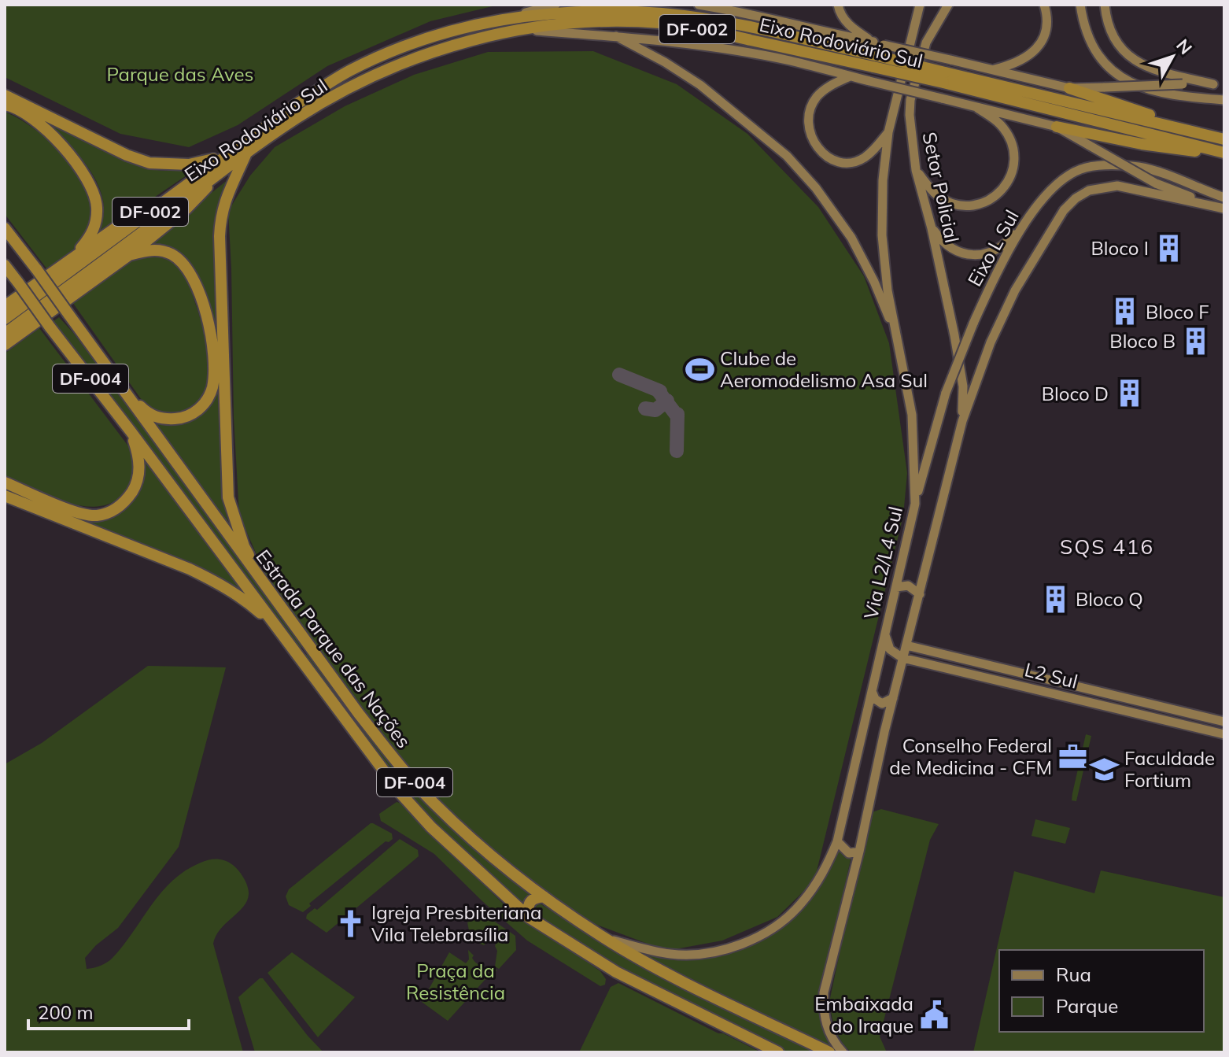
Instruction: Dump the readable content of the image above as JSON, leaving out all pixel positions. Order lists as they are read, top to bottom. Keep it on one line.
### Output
{"streets":{"highway":["DF-002","Eixo Rodoviário Sul","DF-004","Estrada Parque das Nações"],"main road":["Setor Policial","Eixo L Sul","Via L2/L4 Sul","L2 Sul"]},"crossings":[["Eixo L Sul","Via L2/L4 Sul"],["Via L2/L4 Sul","Estrada Parque das Nações"]],"districts":["SQS 416"],"parks":["Parque das Aves","Praça da Resistência"],"places":{"building":["Bloco I","Bloco F","Bloco B","Bloco D","Bloco Q"],"sports":["Clube de Aeromodelismo Asa Sul"],"office":["Conselho Federal de Medicina - CFM"],"school or university":["Faculdade Fortium"],"church":["Igreja Presbiteriana Vila Telebrasília"],"public building":["Embaixada do Iraque"]},"legend":["Rua","Parque"],"scale_bar":"200 m","north":"top right"}
